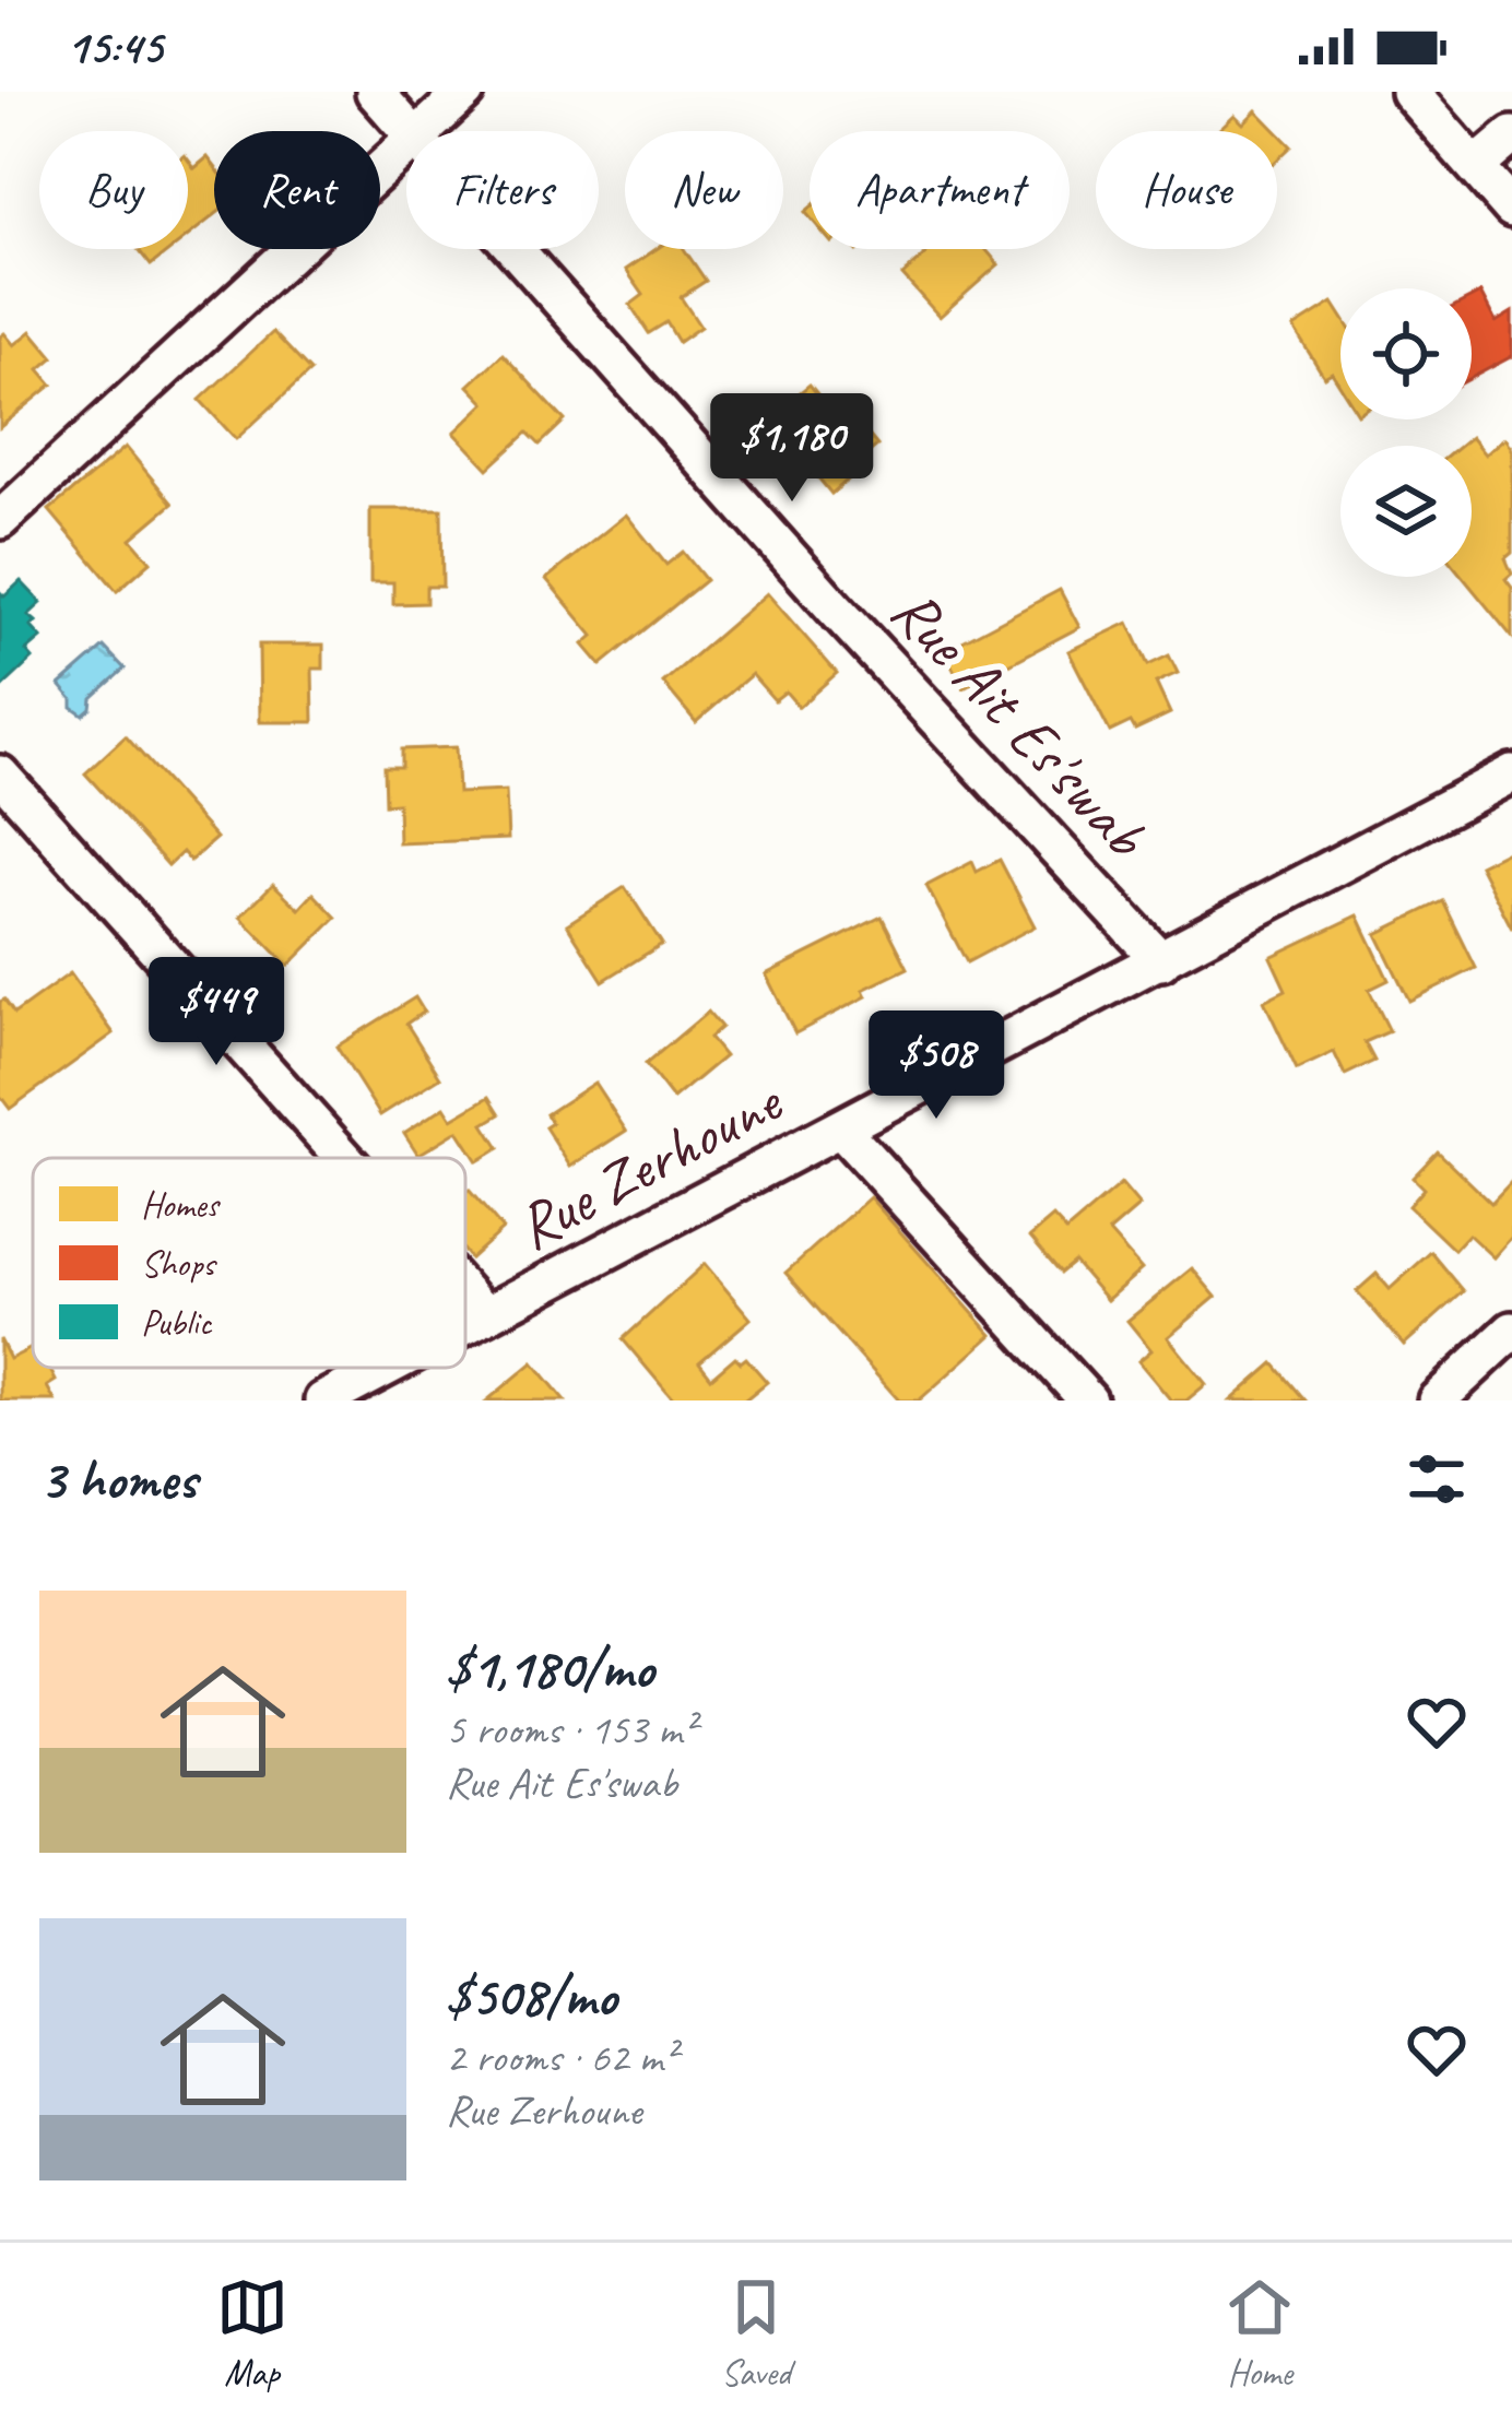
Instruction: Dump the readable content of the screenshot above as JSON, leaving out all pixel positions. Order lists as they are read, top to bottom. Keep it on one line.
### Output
{"streets":{"street":["Rue Ait Es'swab","Rue Zerhoune"]},"crossings":[["Rue Ait Es'swab","Rue Zerhoune"]],"legend":["Homes","Shops","Public"],"page":{"status":"15:45","chip":["Buy","Rent","Filters","New","Apartment","House"],"price":["$1,180","$449","$508"],"heading":"3 homes","list":[{"name":"$1,180/mo","note":"5 rooms · 153 m² · Rue Ait Es'swab"},{"name":"$508/mo","note":"2 rooms · 62 m² · Rue Zerhoune"}],"tabs":["Map","Saved","Home"]}}
